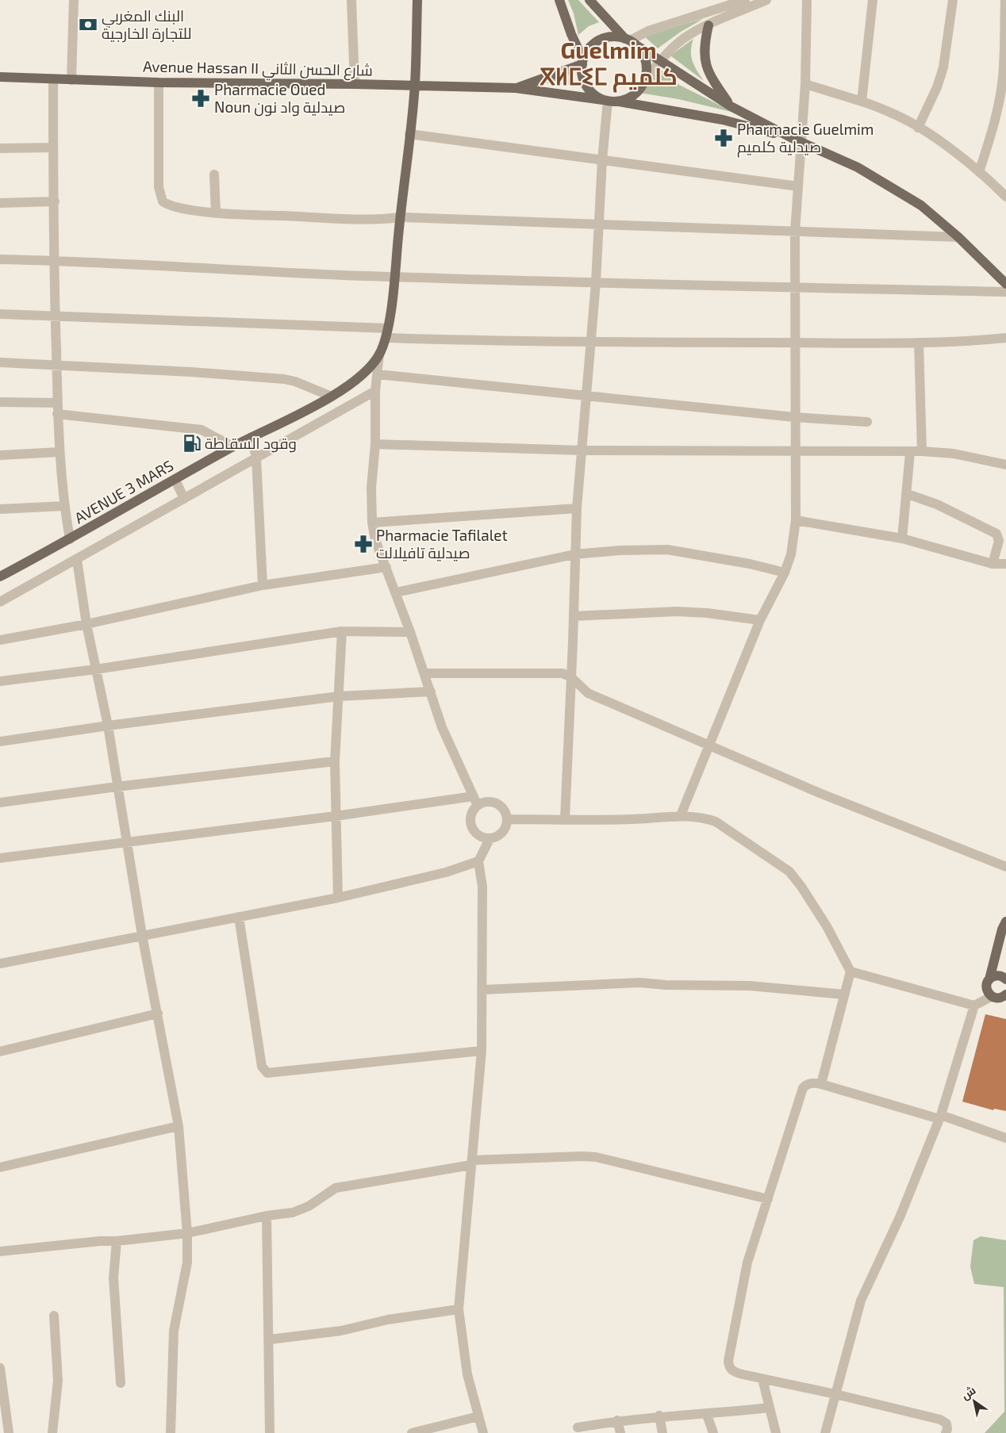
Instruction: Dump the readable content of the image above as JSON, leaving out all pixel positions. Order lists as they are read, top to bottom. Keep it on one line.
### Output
{"streets":{"main road":["Avenue Hassan II شارع الحسن الثاني","AVENUE 3 MARS"]},"crossings":[["Avenue Hassan II شارع الحسن الثاني","AVENUE 3 MARS"]],"districts":["Guelmim ⴳⵍⵎⵉⵎ كلميم"],"places":{"bank":["البنك المغربي للتجارة الخارجية"],"pharmacy":["Pharmacie Oued Noun صيدلية واد نون","Pharmacie Guelmim صيدلية كلميم","Pharmacie Tafilalet صيدلية تافيلالت"],"fuel station":["وقود السقاطة"]},"north":"top left"}
